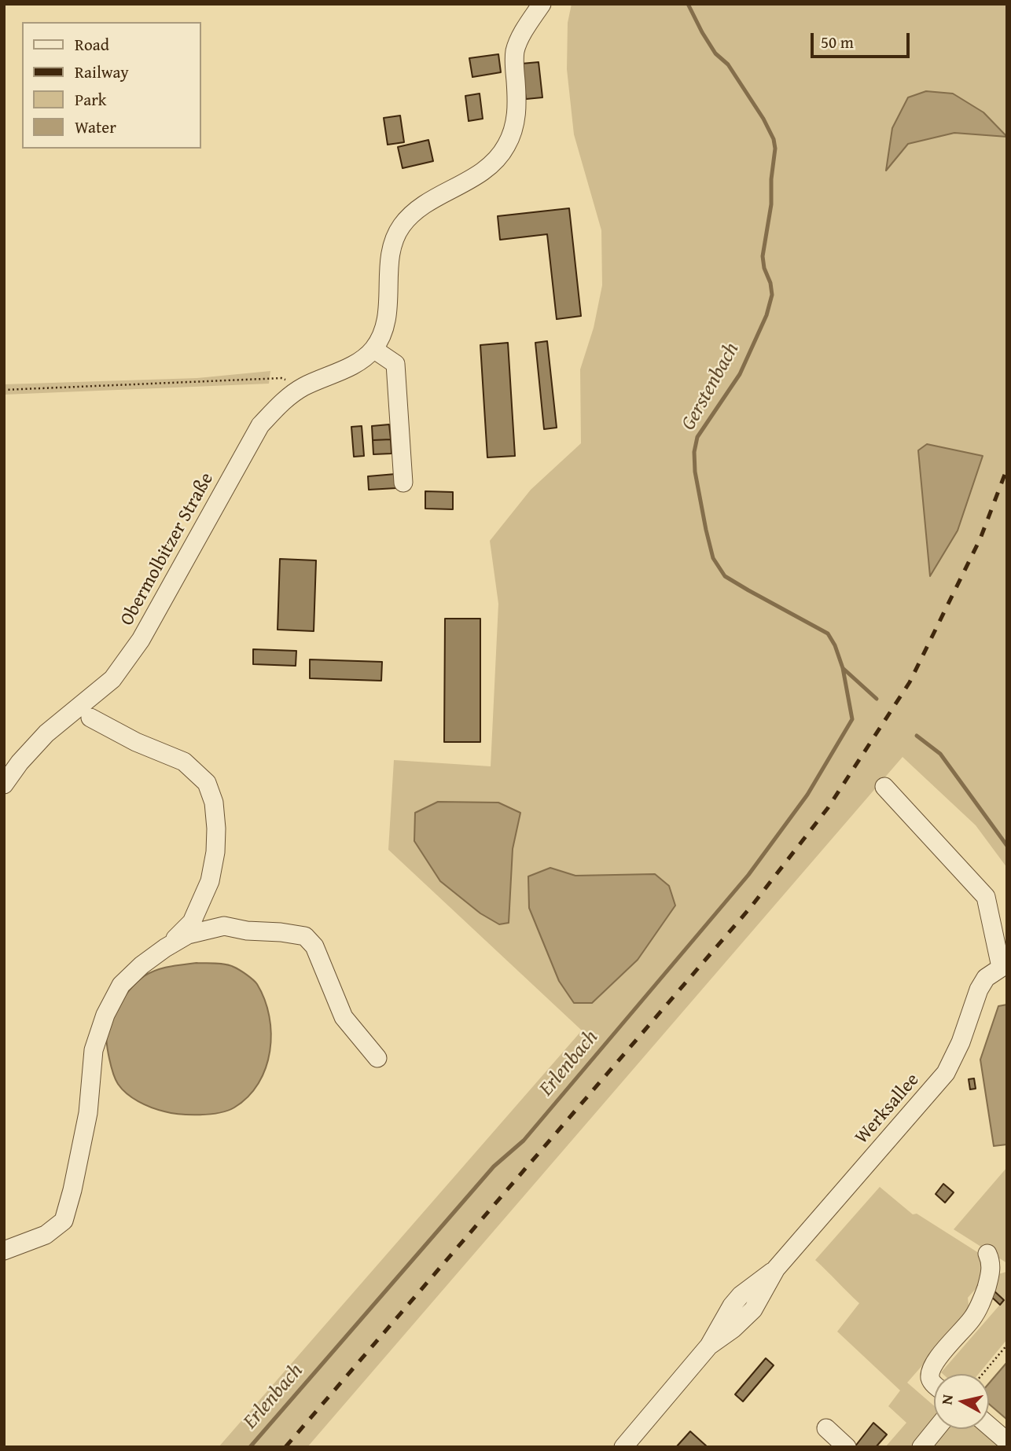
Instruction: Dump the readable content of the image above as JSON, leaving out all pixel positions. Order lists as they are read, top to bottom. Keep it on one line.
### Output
{"streets":{"street":["Obermolbitzer Straße","Werksallee"]},"water":["Gerstenbach","Erlenbach"],"legend":["Road","Railway","Park","Water"],"scale_bar":"50 m","north":"left"}
